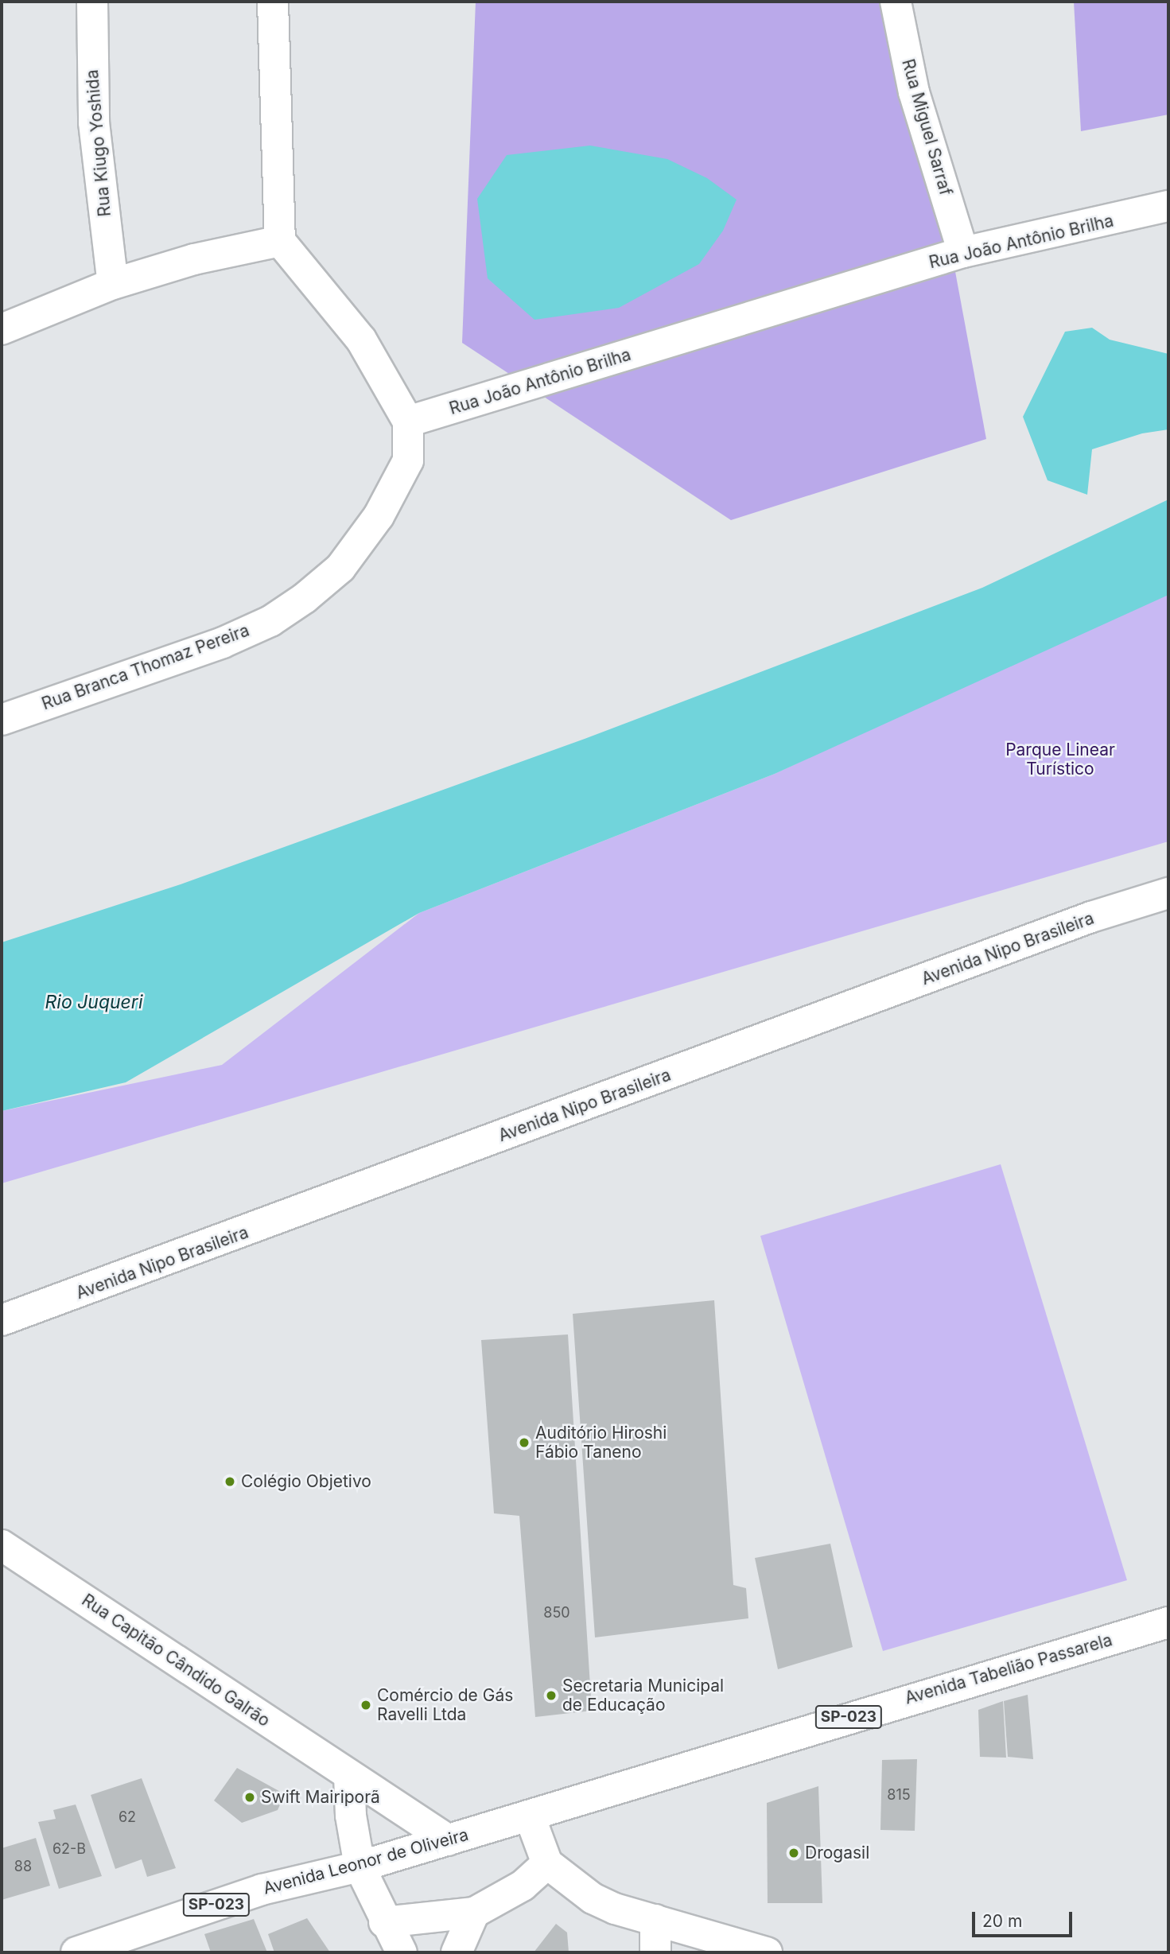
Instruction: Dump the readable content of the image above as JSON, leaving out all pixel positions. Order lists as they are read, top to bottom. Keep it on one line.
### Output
{"streets":{"street":["Rua Miguel Sarraf","Rua Kiugo Yoshida","Rua João Antônio Brilha","Rua Branca Thomaz Pereira","Avenida Nipo Brasileira","Rua Capitão Cândido Galrão","Avenida Tabelião Passarela","SP-023","Avenida Leonor de Oliveira"]},"crossings":[["Rua Miguel Sarraf","Rua João Antônio Brilha"],["Rua João Antônio Brilha","Rua Branca Thomaz Pereira"],["Rua Capitão Cândido Galrão","Avenida Leonor de Oliveira"],["Avenida Tabelião Passarela","Avenida Leonor de Oliveira"]],"water":["Rio Juqueri"],"parks":["Parque Linear Turístico"],"places":["Auditório Hiroshi Fábio Taneno","Colégio Objetivo","Secretaria Municipal de Educação","Comércio de Gás Ravelli Ltda","Swift Mairiporã","Drogasil"],"house_numbers":["850","815","62","62-B","88"],"scale_bar":"20 m"}
